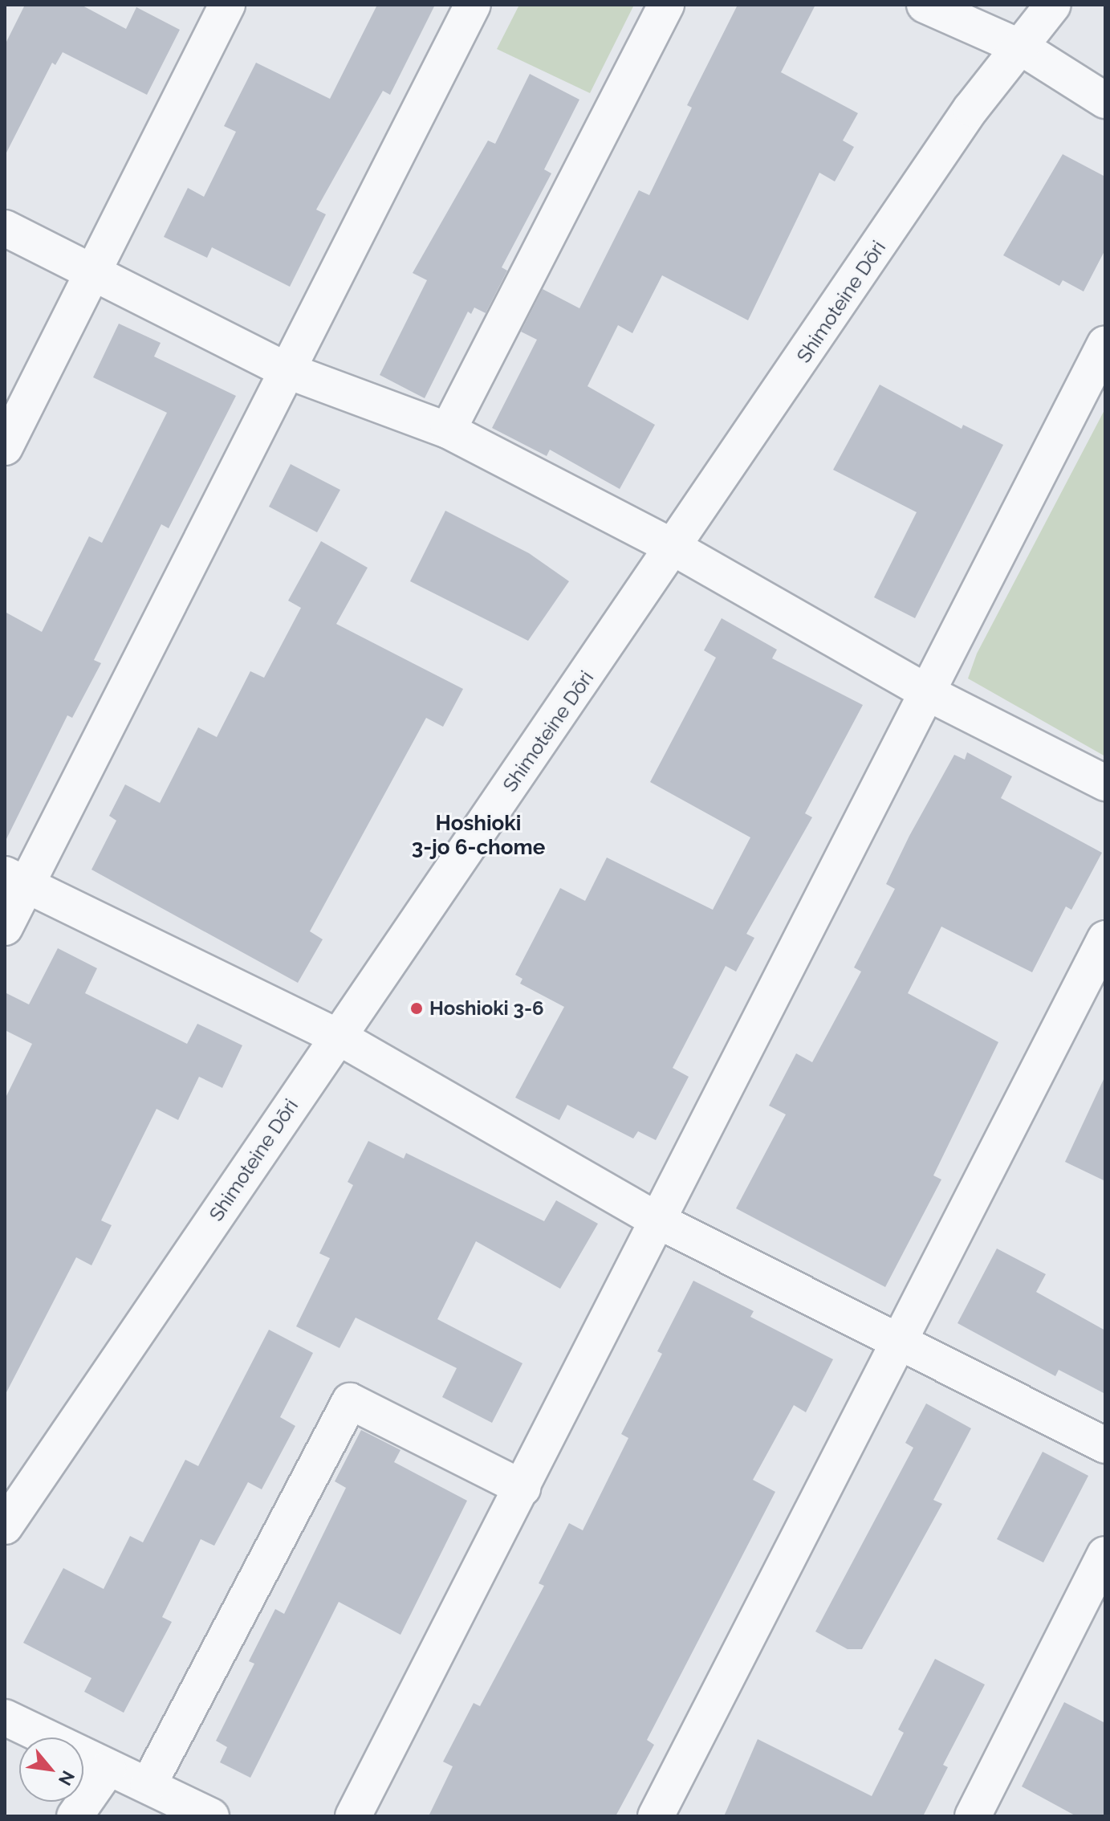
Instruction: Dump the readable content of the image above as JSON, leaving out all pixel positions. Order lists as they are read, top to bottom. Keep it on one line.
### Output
{"streets":{"street":["Shimoteine Dōri"]},"districts":["Hoshioki 3-jo 6-chome"],"places":["Hoshioki 3-6"],"north":"bottom right"}
